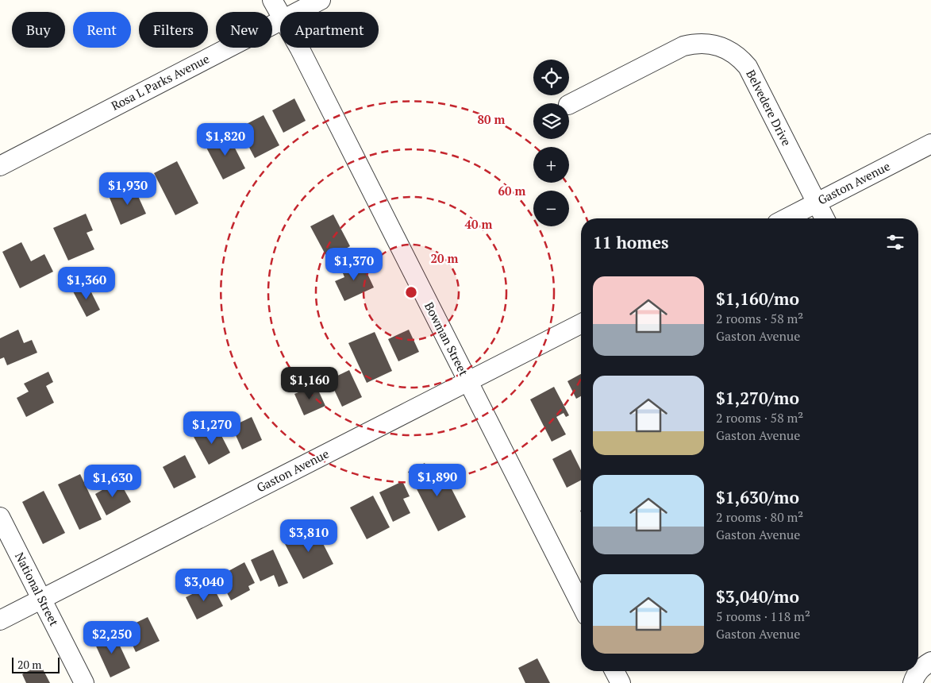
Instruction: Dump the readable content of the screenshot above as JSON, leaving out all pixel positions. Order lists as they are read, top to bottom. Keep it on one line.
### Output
{"streets":{"street":["Rosa L Parks Avenue","Belvedere Drive","Gaston Avenue","Bowman Street","National Street"]},"crossings":[["Belvedere Drive","Gaston Avenue"],["Gaston Avenue","Bowman Street"],["Gaston Avenue","National Street"]],"scale_bar":"20 m","page":{"chip":["Buy","Rent","Filters","New","Apartment"],"map_buttons":["+","−"],"price":["$1,820","$1,930","$1,370","$1,360","$1,160","$1,270","$1,890","$1,630","$3,810","$3,040","$2,250"],"heading":"11 homes","list":[{"name":"$1,160/mo","note":"2 rooms · 58 m² · Gaston Avenue"},{"name":"$1,270/mo","note":"2 rooms · 58 m² · Gaston Avenue"},{"name":"$1,630/mo","note":"2 rooms · 80 m² · Gaston Avenue"},{"name":"$3,040/mo","note":"5 rooms · 118 m² · Gaston Avenue"}],"scale":"20 m"},"rings":["80 m","60 m","40 m","20 m"]}
